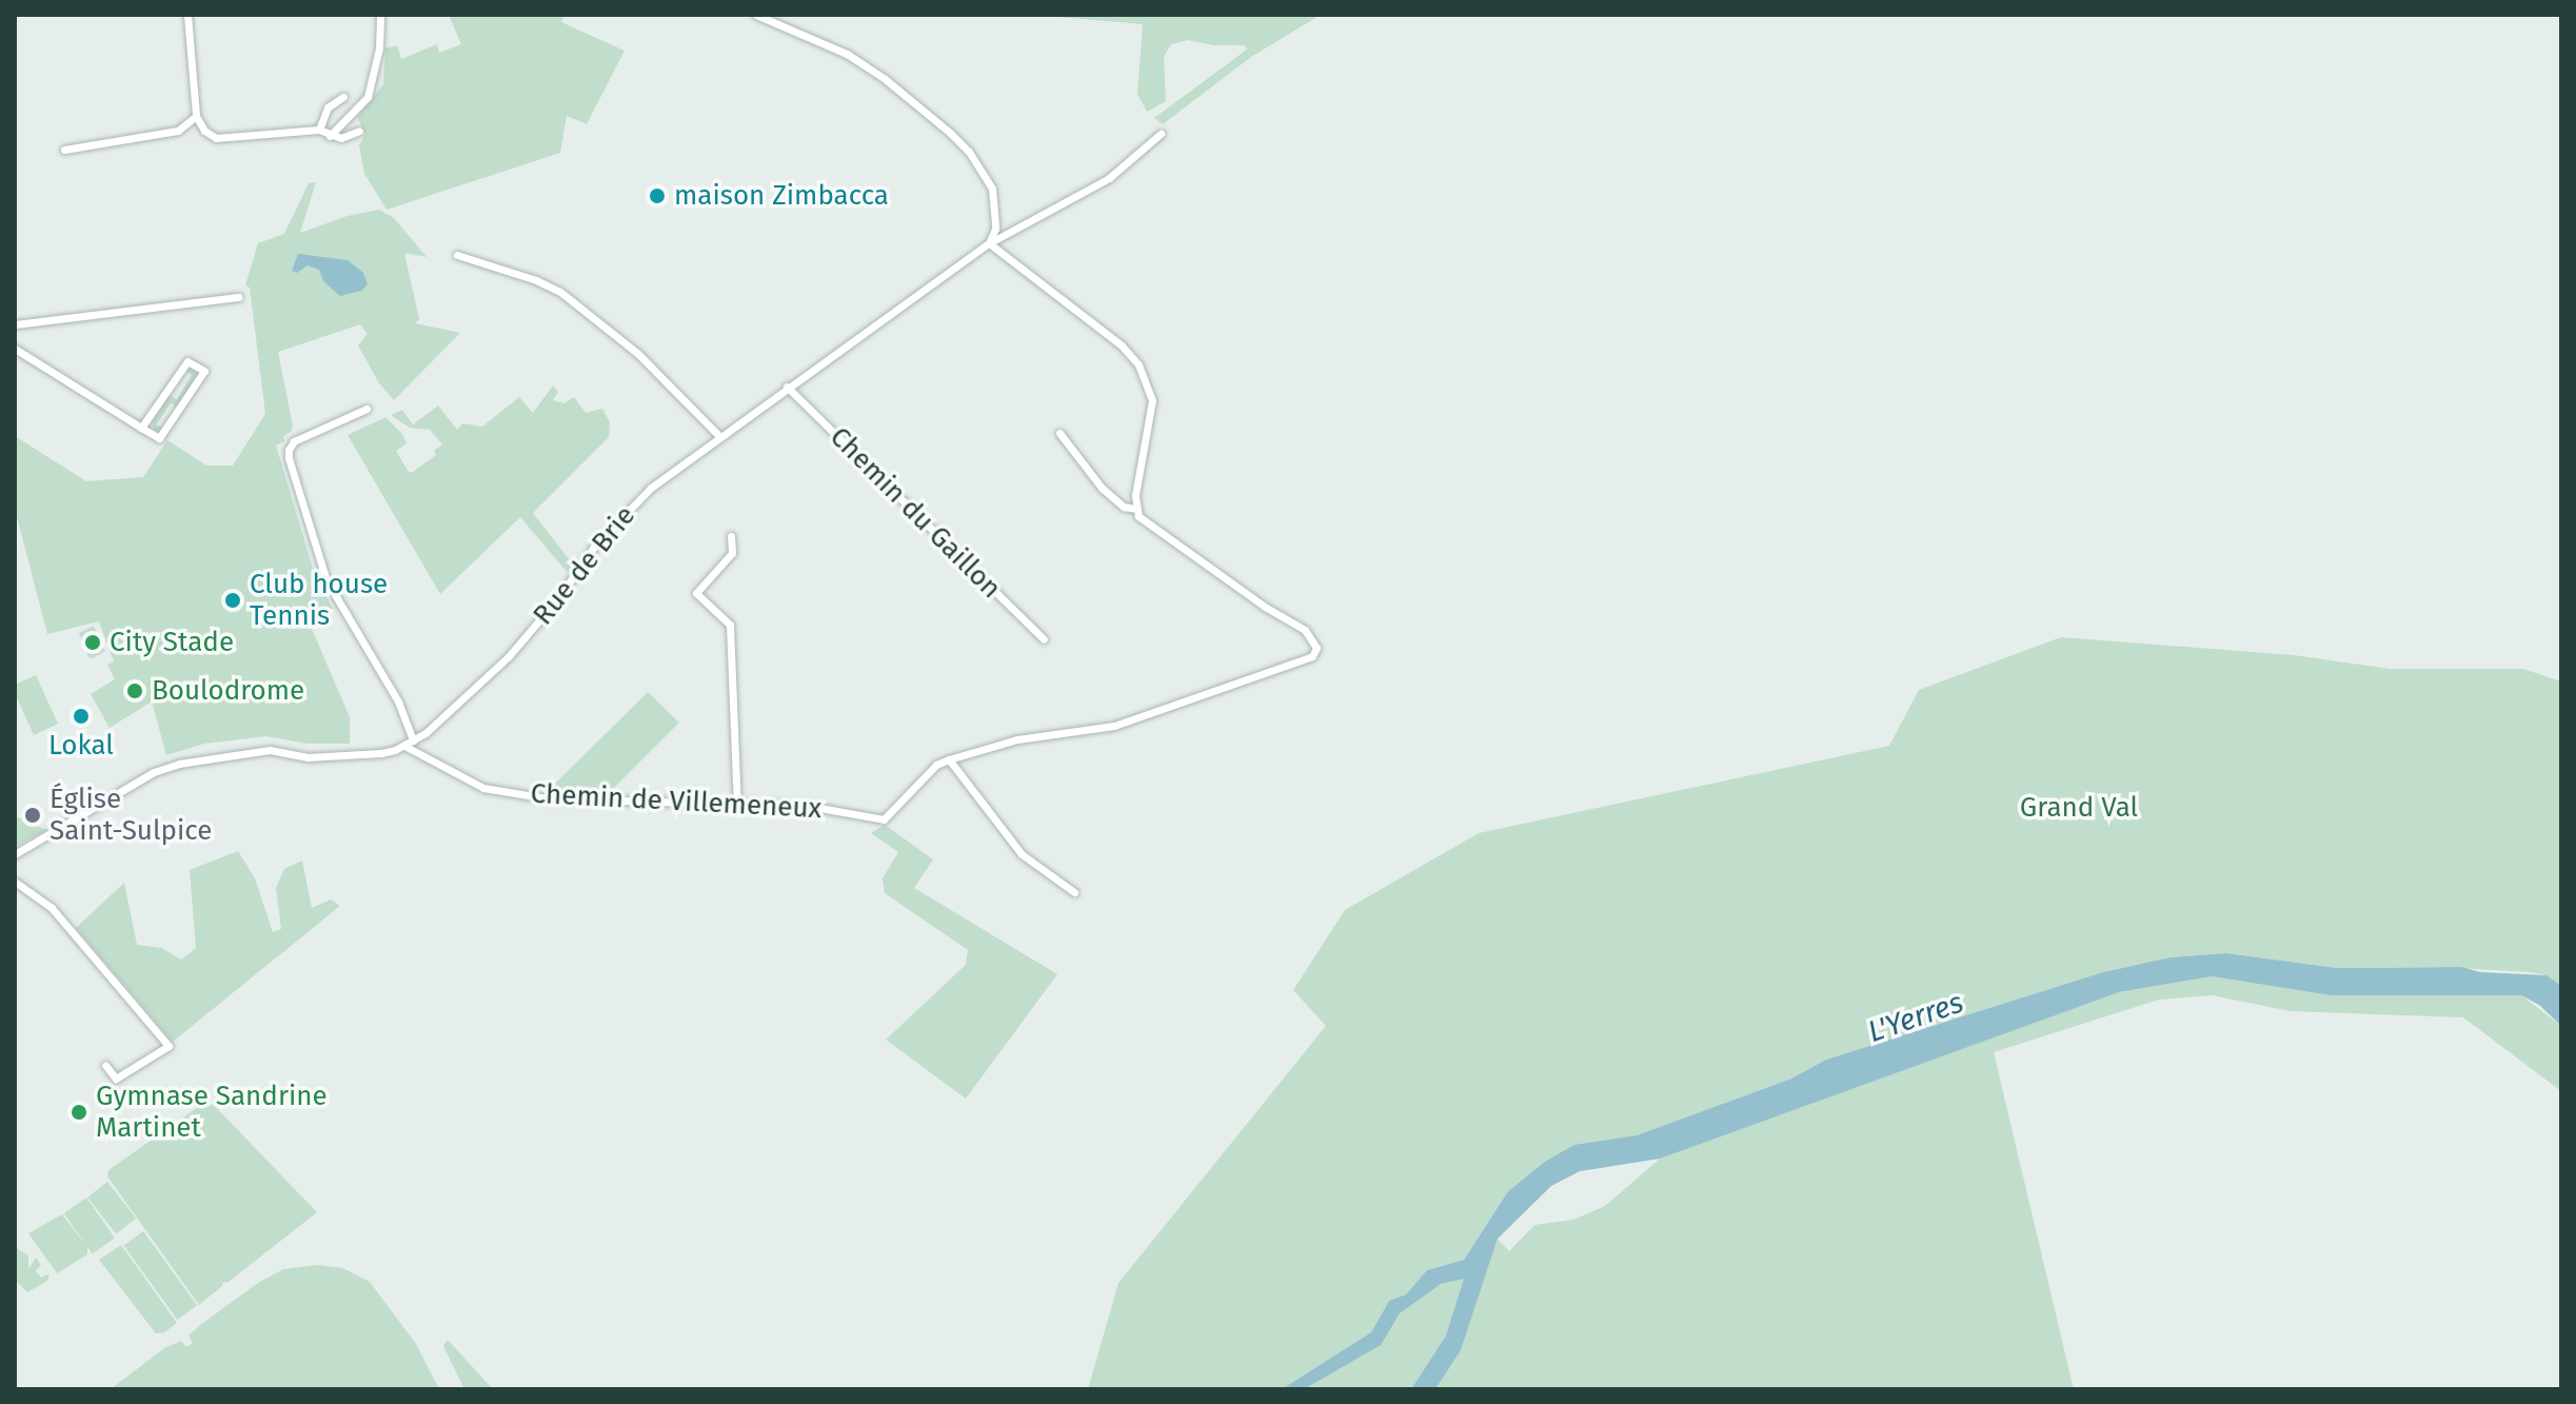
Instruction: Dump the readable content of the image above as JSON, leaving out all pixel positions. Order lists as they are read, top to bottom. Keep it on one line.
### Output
{"streets":{"street":["Chemin du Gaillon","Rue de Brie","Chemin de Villemeneux"]},"crossings":[["Chemin du Gaillon","Rue de Brie"],["Rue de Brie","Chemin de Villemeneux"]],"water":["L'Yerres"],"parks":["Grand Val"],"places":["maison Zimbacca","Club house Tennis","City Stade","Boulodrome","Lokal","Église Saint-Sulpice","Gymnase Sandrine Martinet"]}
